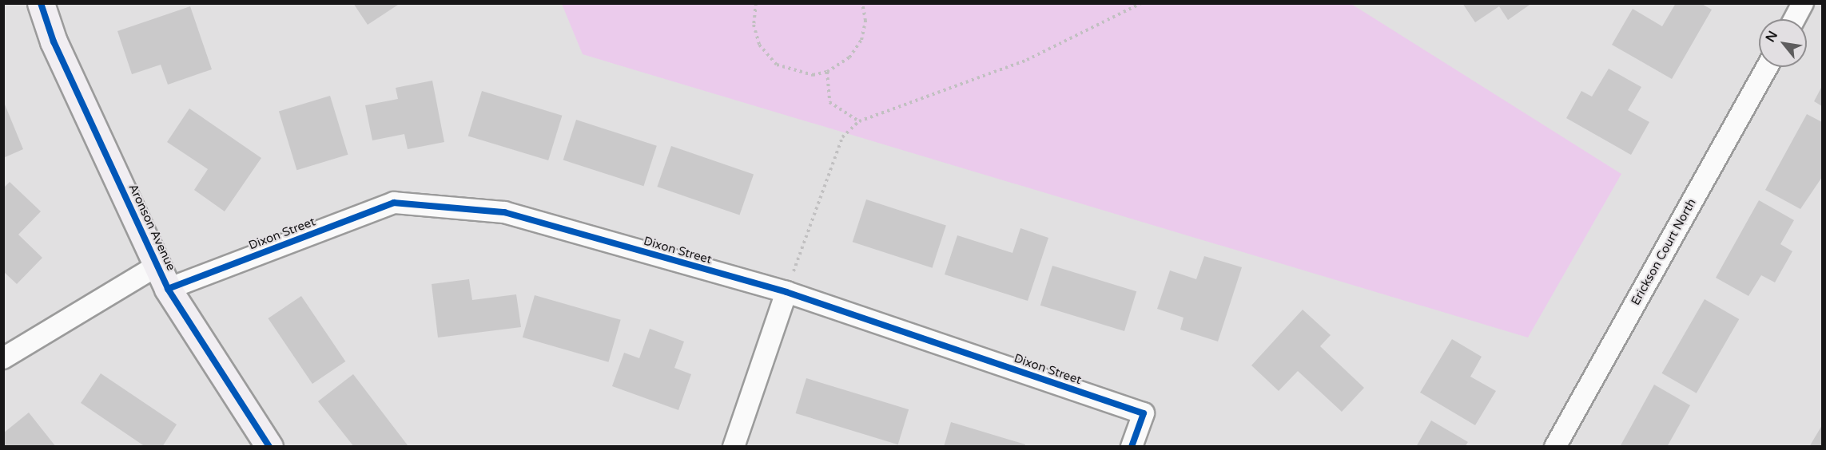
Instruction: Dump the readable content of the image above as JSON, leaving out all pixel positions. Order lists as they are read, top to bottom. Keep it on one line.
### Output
{"streets":{"street":["Aronson Avenue","Dixon Street","Erickson Court North"]},"crossings":[["Aronson Avenue","Dixon Street"]],"north":"top left"}
